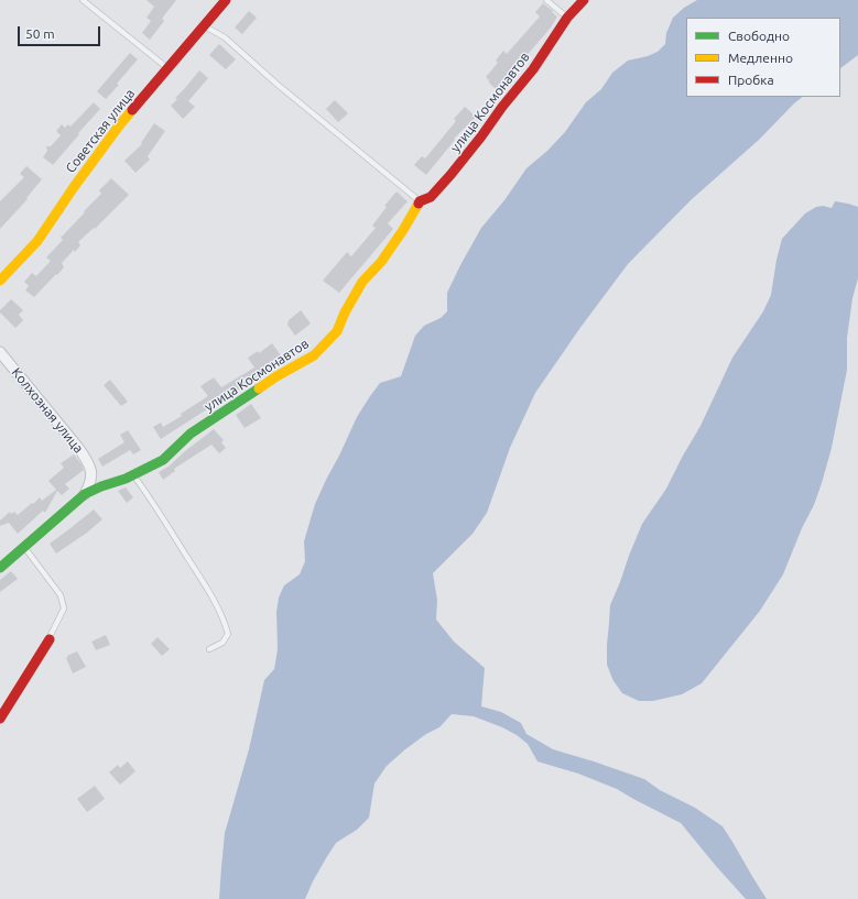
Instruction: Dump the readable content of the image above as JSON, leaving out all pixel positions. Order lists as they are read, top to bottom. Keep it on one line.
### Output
{"streets":{"street":["улица Космонавтов","Советская улица","Колхозная улица"]},"crossings":[["улица Космонавтов","Колхозная улица"]],"legend":["Свободно","Медленно","Пробка"],"scale_bar":"50 m"}
